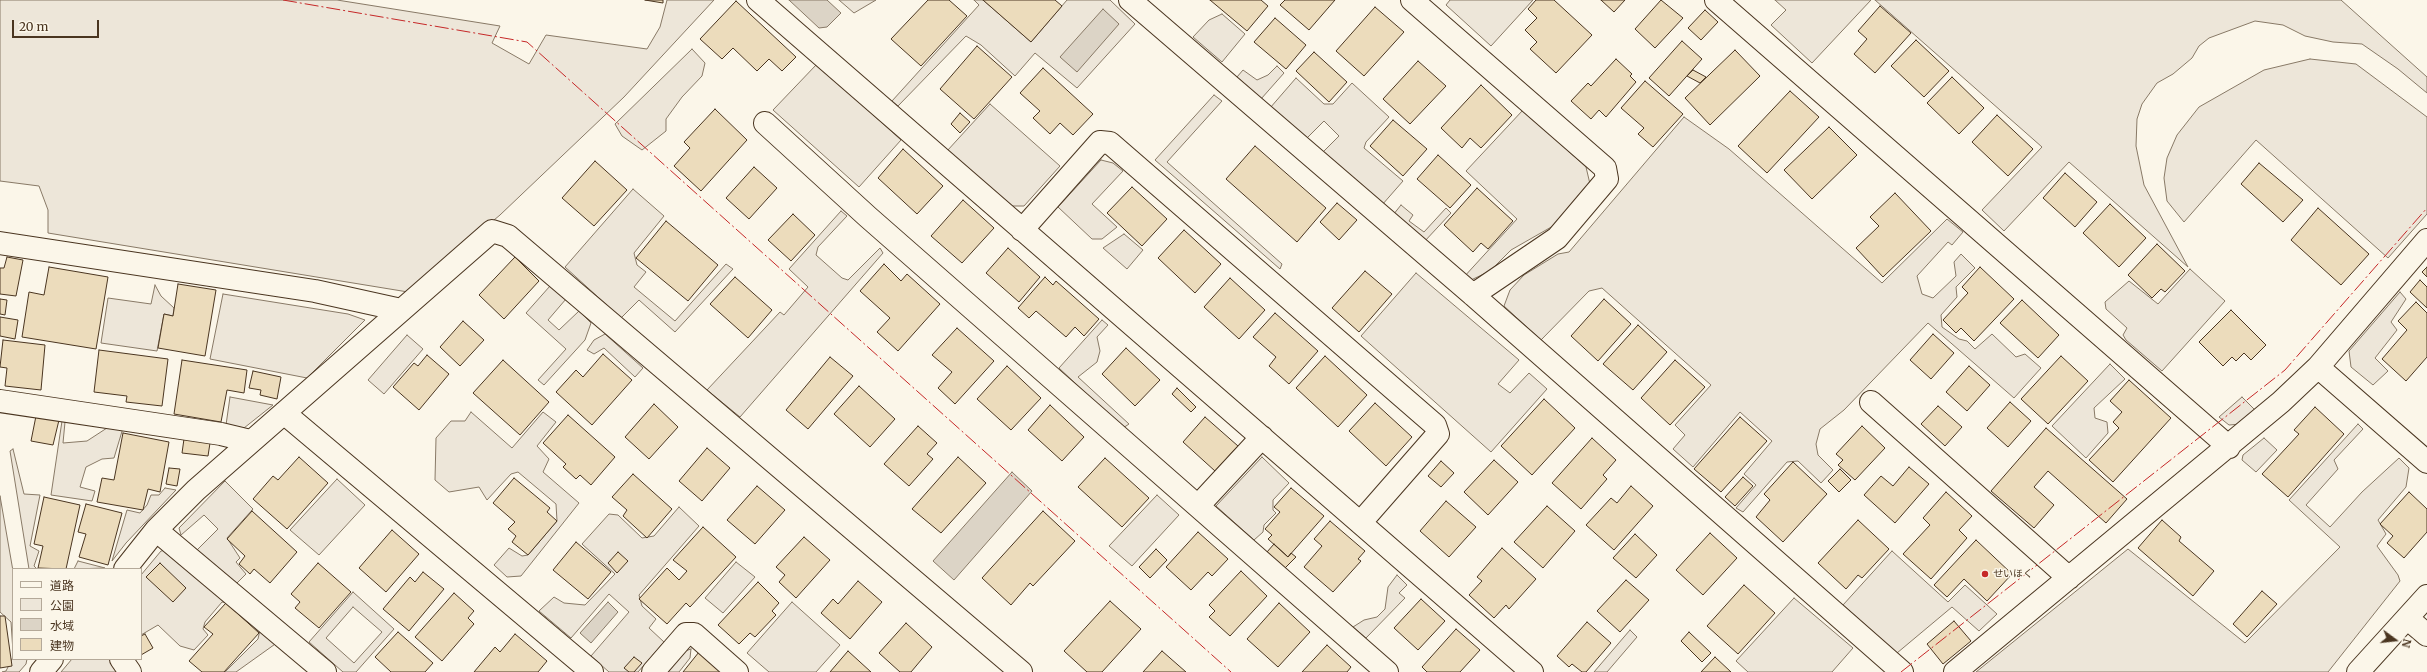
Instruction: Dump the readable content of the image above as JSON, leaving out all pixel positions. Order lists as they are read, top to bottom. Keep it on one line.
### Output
{"places":["せいほく"],"legend":["道路","公園","水域","建物"],"scale_bar":"20 m","north":"right"}
